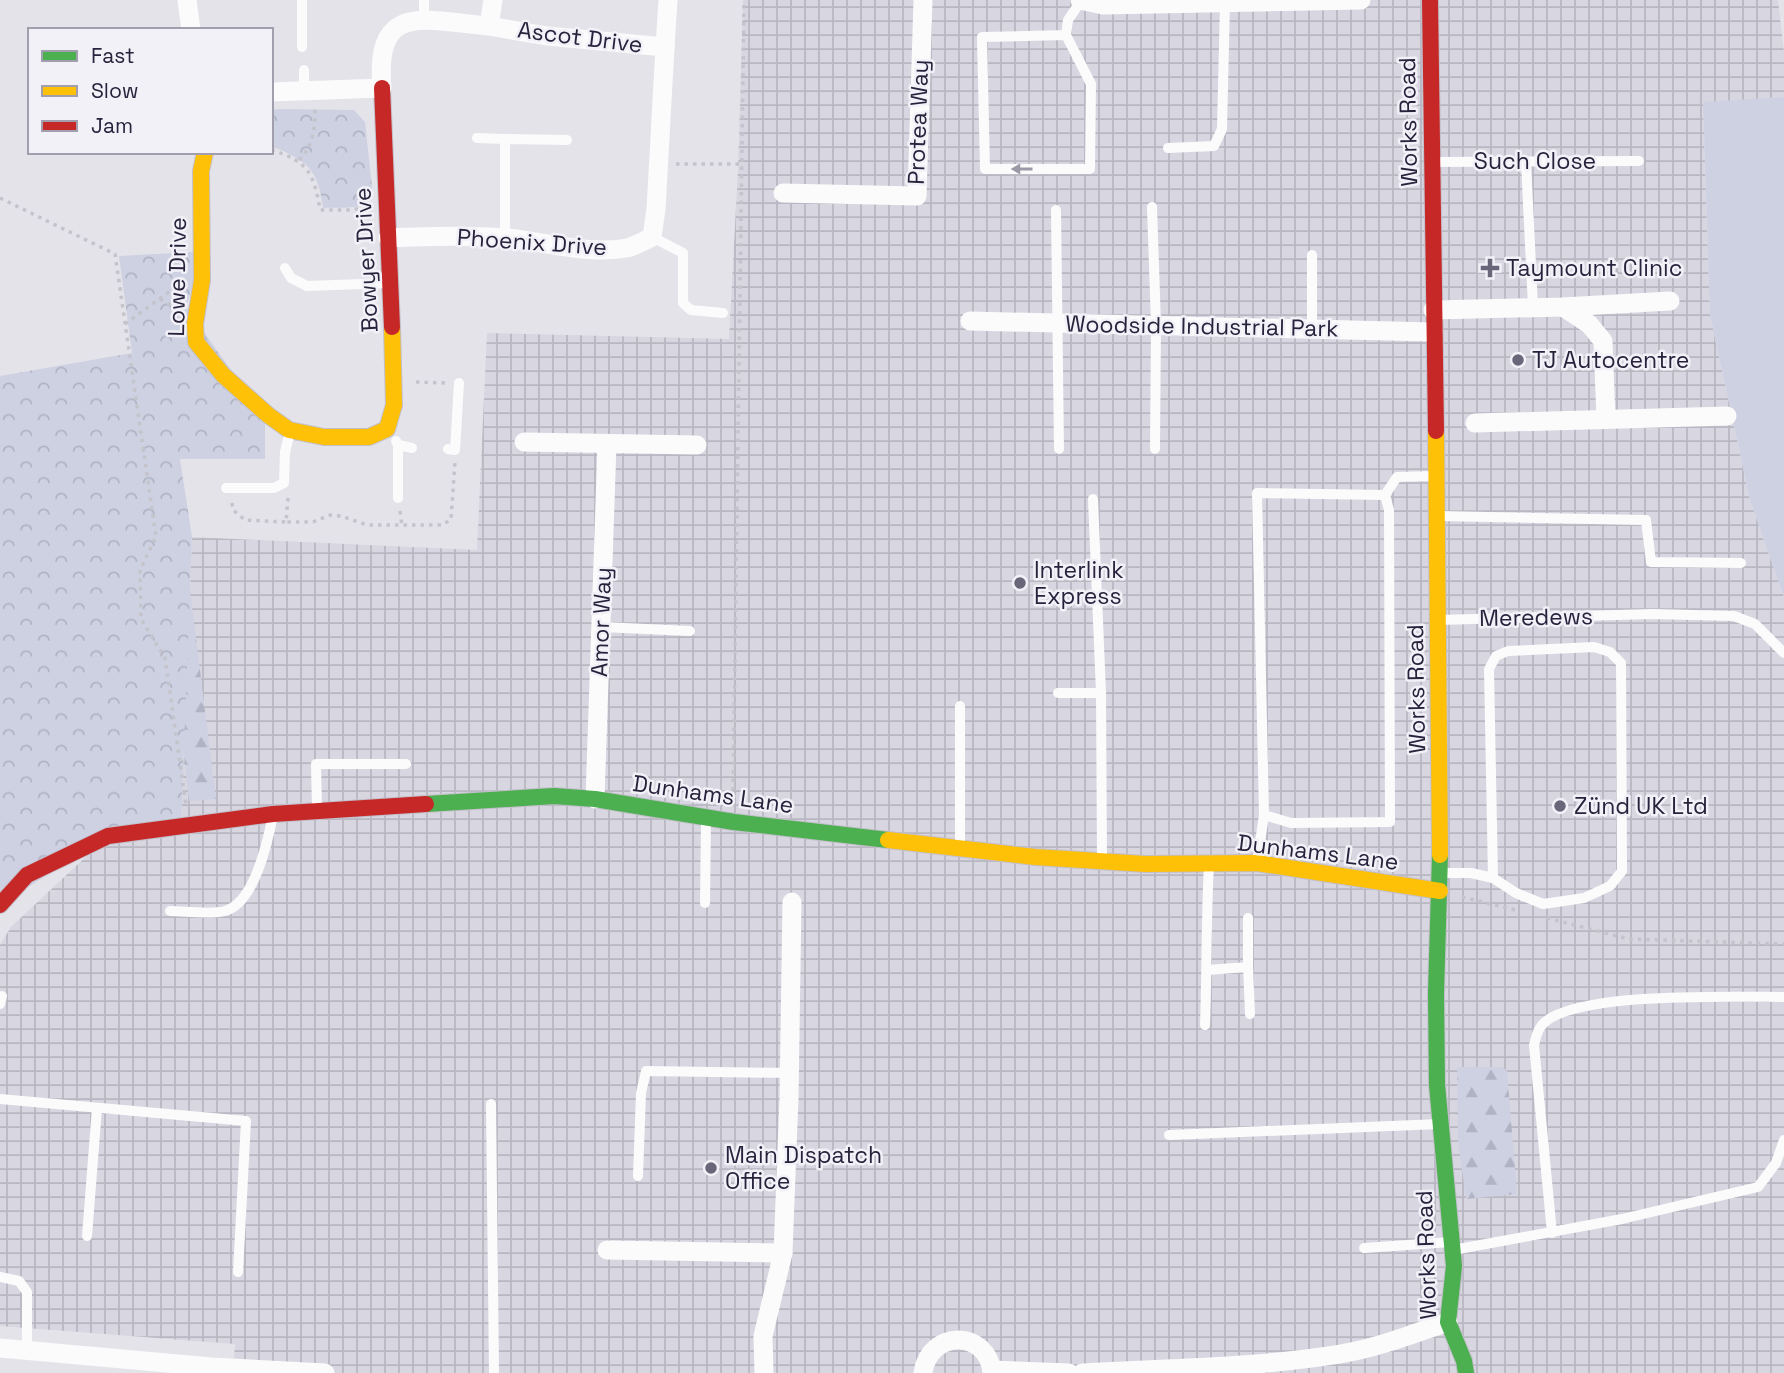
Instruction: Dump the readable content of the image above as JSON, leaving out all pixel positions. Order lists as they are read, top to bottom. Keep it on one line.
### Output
{"streets":{"street":["Ascot Drive","Protea Way","Works Road","Phoenix Drive","Bowyer Drive","Lowe Drive","Woodside Industrial Park","Amor Way","Dunhams Lane"],"lane":["Such Close","Meredews"]},"crossings":[["Works Road","Such Close"],["Works Road","Woodside Industrial Park"],["Works Road","Meredews"],["Works Road","Dunhams Lane"],["Phoenix Drive","Bowyer Drive"],["Bowyer Drive","Lowe Drive"],["Amor Way","Dunhams Lane"]],"places":{"health":["Taymount Clinic"],"other":["TJ Autocentre","Interlink Express","Zünd UK Ltd","Main Dispatch Office"]},"legend":["Fast","Slow","Jam"]}
